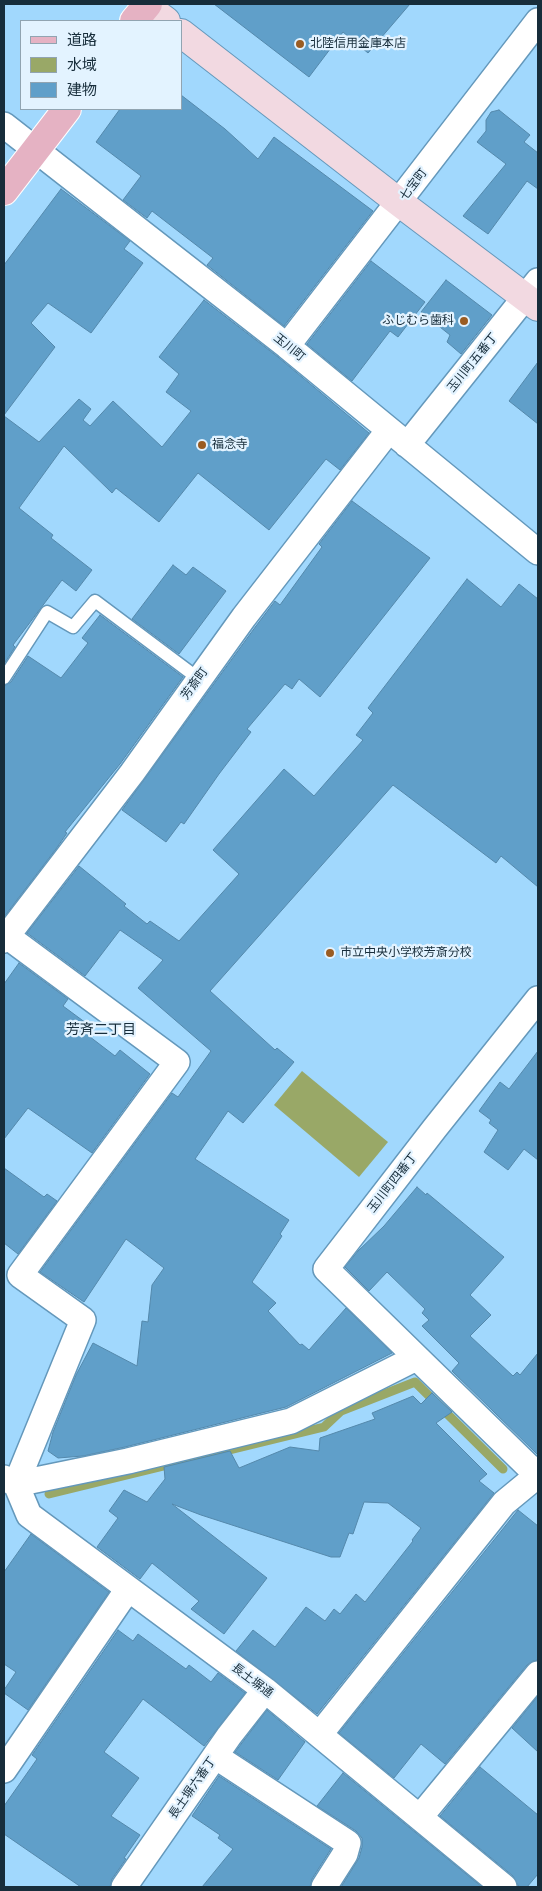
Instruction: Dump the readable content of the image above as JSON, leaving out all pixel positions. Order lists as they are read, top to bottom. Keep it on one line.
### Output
{"streets":{"street":["七宝町","玉川町","玉川町五番丁","芳斎町","玉川町四番丁","長土塀通","長土塀六番丁"]},"crossings":[["七宝町","玉川町"],["玉川町","玉川町五番丁"],["玉川町","芳斎町"],["玉川町五番丁","芳斎町"],["長土塀通","長土塀六番丁"]],"districts":["芳斉二丁目"],"places":["北陸信用金庫本店","ふじむら歯科","福念寺","市立中央小学校芳斎分校"],"legend":["道路","水域","建物"]}
